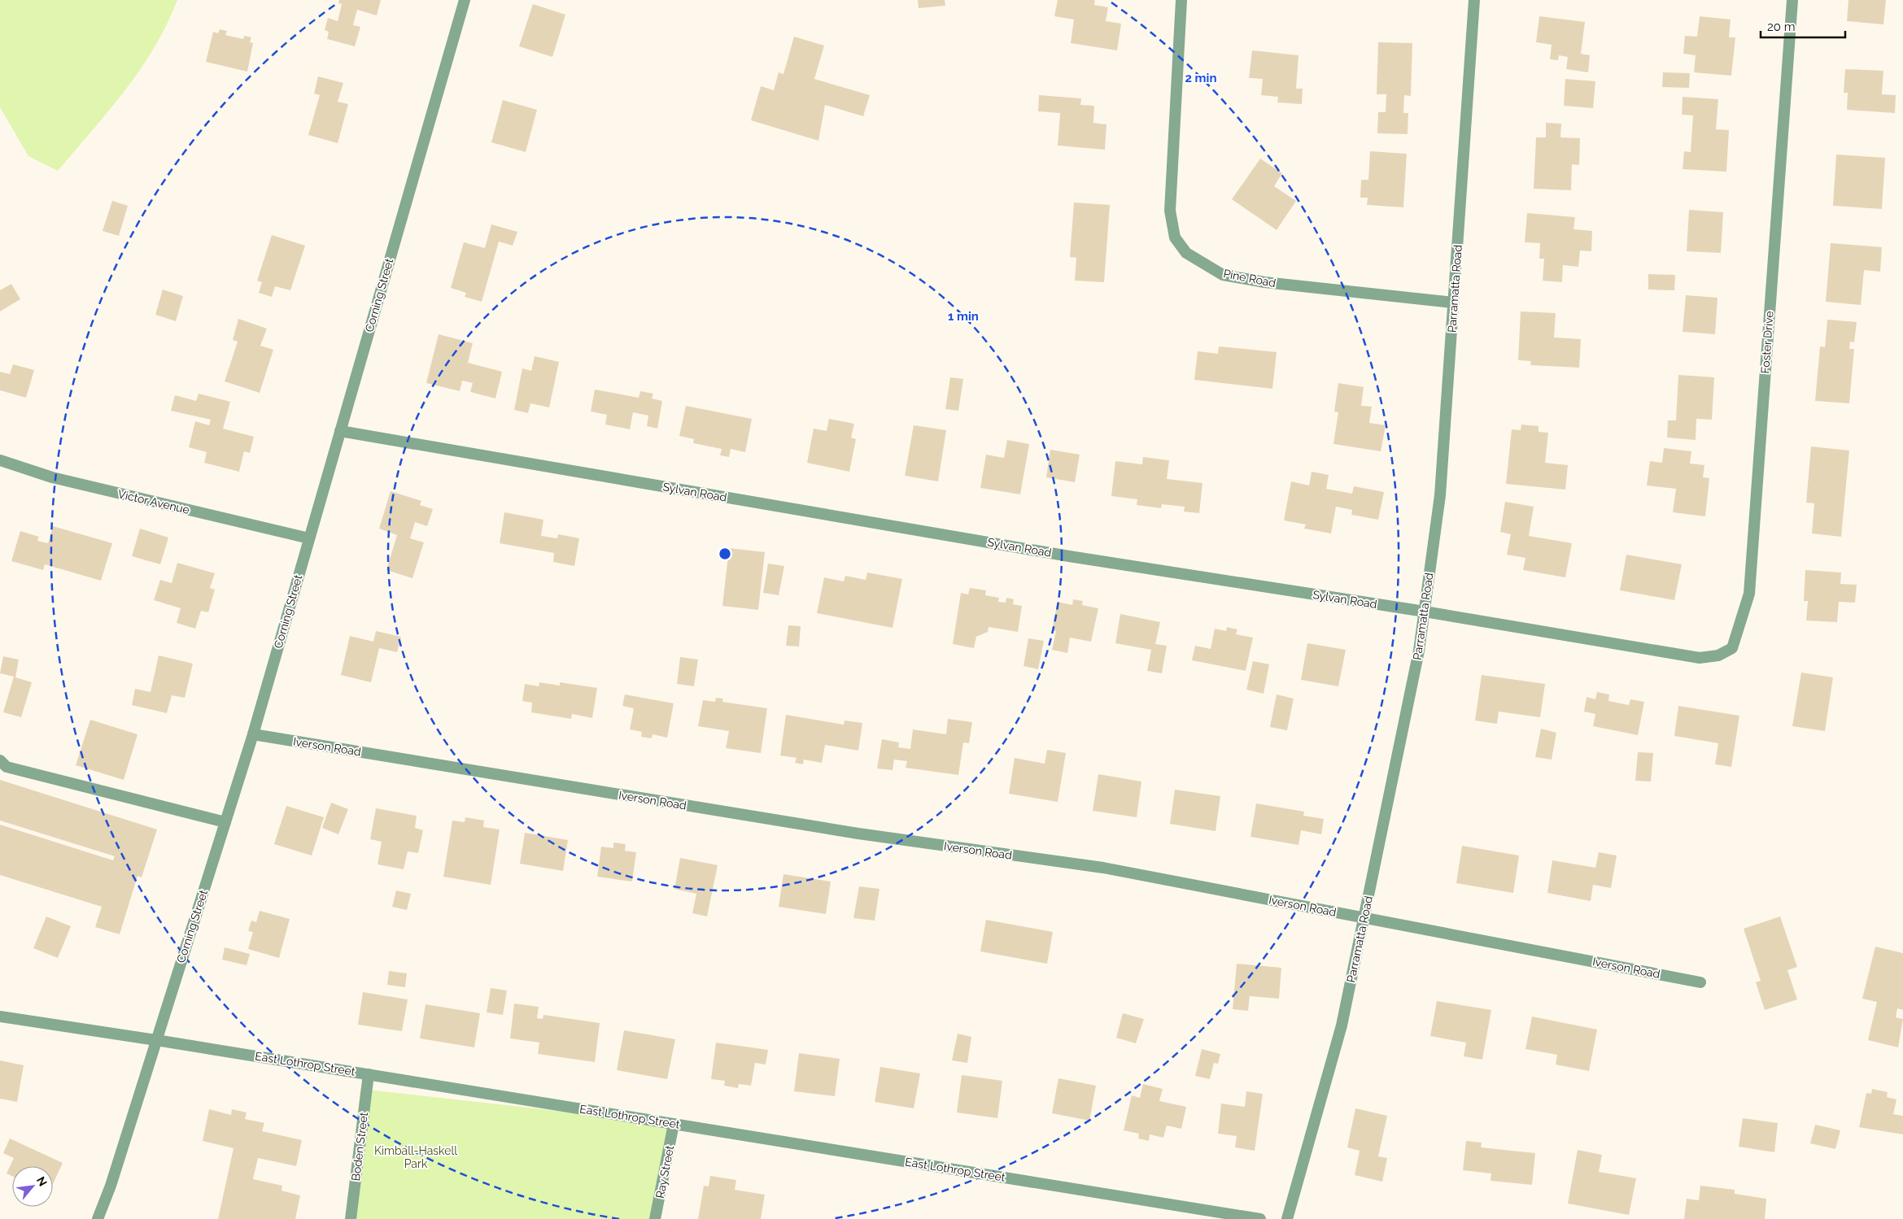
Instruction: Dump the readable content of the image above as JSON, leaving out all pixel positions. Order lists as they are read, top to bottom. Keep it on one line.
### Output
{"streets":{"street":["Pine Road","Parramatta Road","Corning Street","Foster Drive","Sylvan Road","Victor Avenue","Iverson Road","East Lothrop Street","Boden Street","Ray Street"]},"crossings":[["Pine Road","Parramatta Road"],["Parramatta Road","Sylvan Road"],["Parramatta Road","Iverson Road"],["Corning Street","Sylvan Road"],["Corning Street","Victor Avenue"],["Corning Street","Iverson Road"],["Corning Street","East Lothrop Street"],["Foster Drive","Sylvan Road"],["East Lothrop Street","Boden Street"],["East Lothrop Street","Ray Street"]],"parks":["Kimball-Haskell Park"],"scale_bar":"20 m","north":"top right","rings":["2 min","1 min"]}
